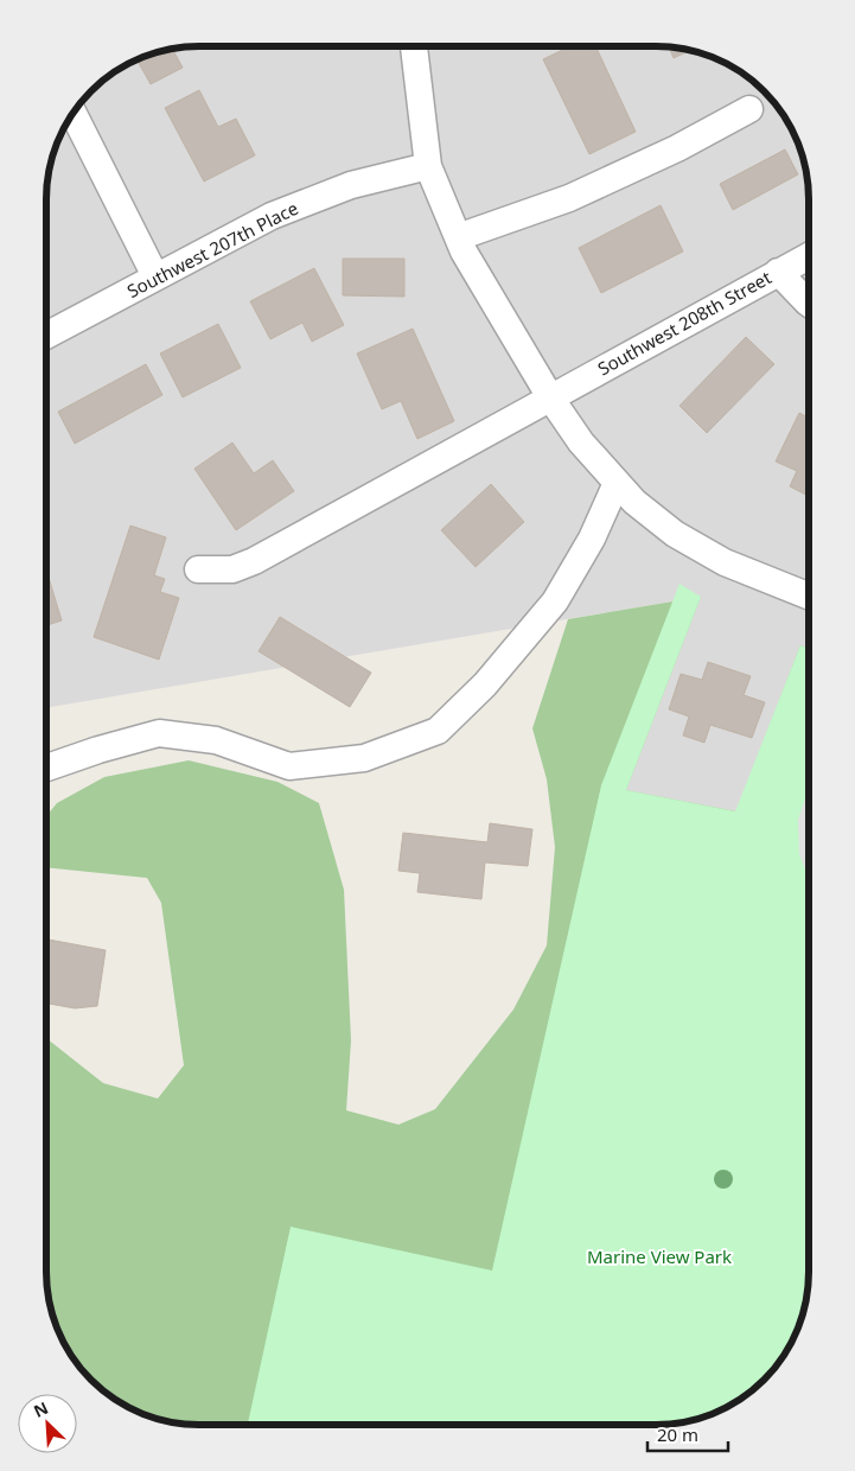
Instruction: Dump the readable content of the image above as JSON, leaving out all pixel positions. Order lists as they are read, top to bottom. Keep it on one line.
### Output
{"streets":{"street":["Southwest 207th Place","Southwest 208th Street"]},"parks":["Marine View Park"],"scale_bar":"20 m","north":"top left"}
